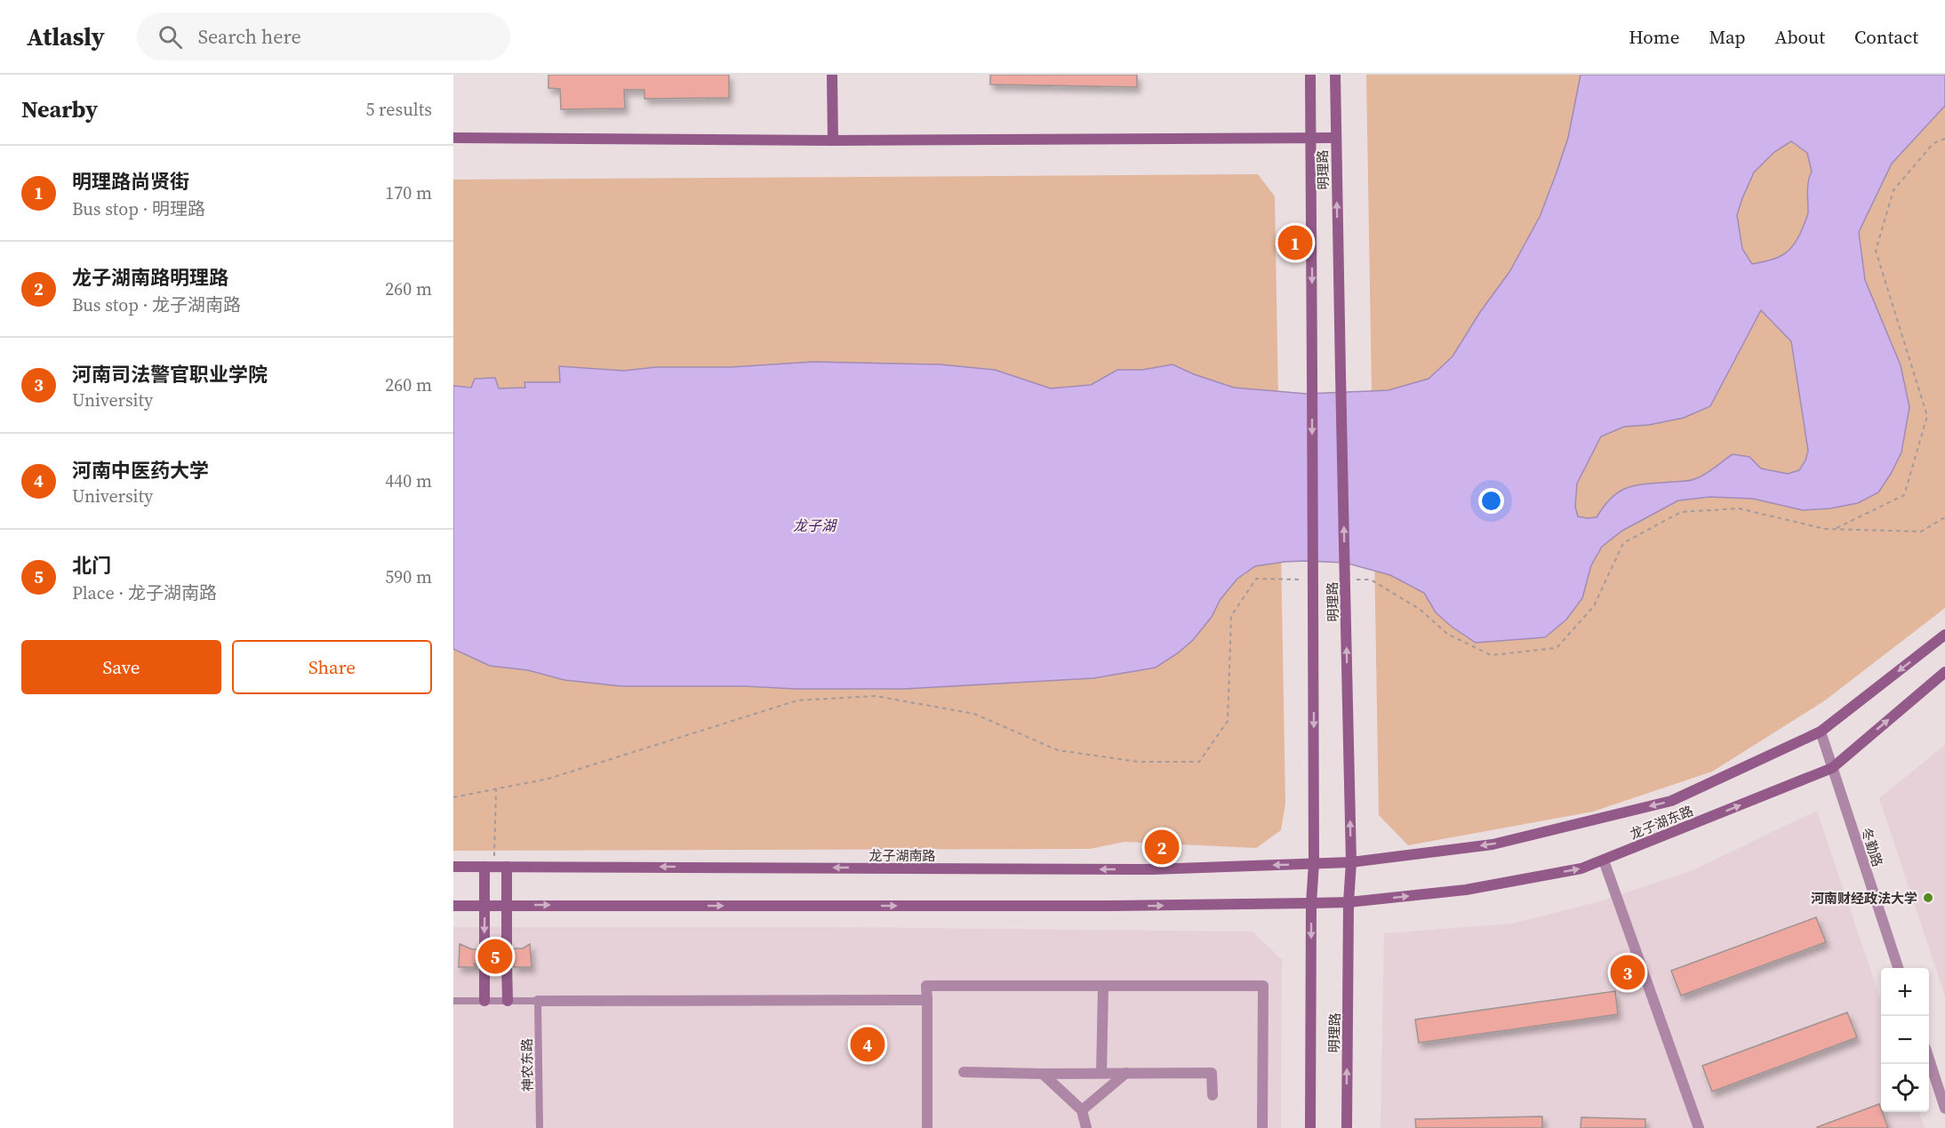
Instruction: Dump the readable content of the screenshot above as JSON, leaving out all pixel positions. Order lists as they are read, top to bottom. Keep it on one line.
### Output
{"streets":{"street":["明理路","龙子湖东路","冬勤路","龙子湖南路"],"lane":["神农东路"]},"crossings":[["明理路","龙子湖东路"],["明理路","龙子湖南路"],["龙子湖东路","冬勤路"],["龙子湖东路","龙子湖南路"]],"water":["龙子湖"],"places":["河南财经政法大学"],"page":{"header":"Atlasly","search":"Search here","nav":["Home","Map","About","Contact"],"heading":["Nearby","5 results"],"list":[{"mark":"1","name":"明理路尚贤街","note":"Bus stop · 明理路","value":"170 m"},{"mark":"2","name":"龙子湖南路明理路","note":"Bus stop · 龙子湖南路","value":"260 m"},{"mark":"3","name":"河南司法警官职业学院","note":"University","value":"260 m"},{"mark":"4","name":"河南中医药大学","note":"University","value":"440 m"},{"mark":"5","name":"北门","note":"Place · 龙子湖南路","value":"590 m"}],"pins":["1","2","5","3","4"],"buttons":["Save","Share"],"map_buttons":["+","−"]}}
